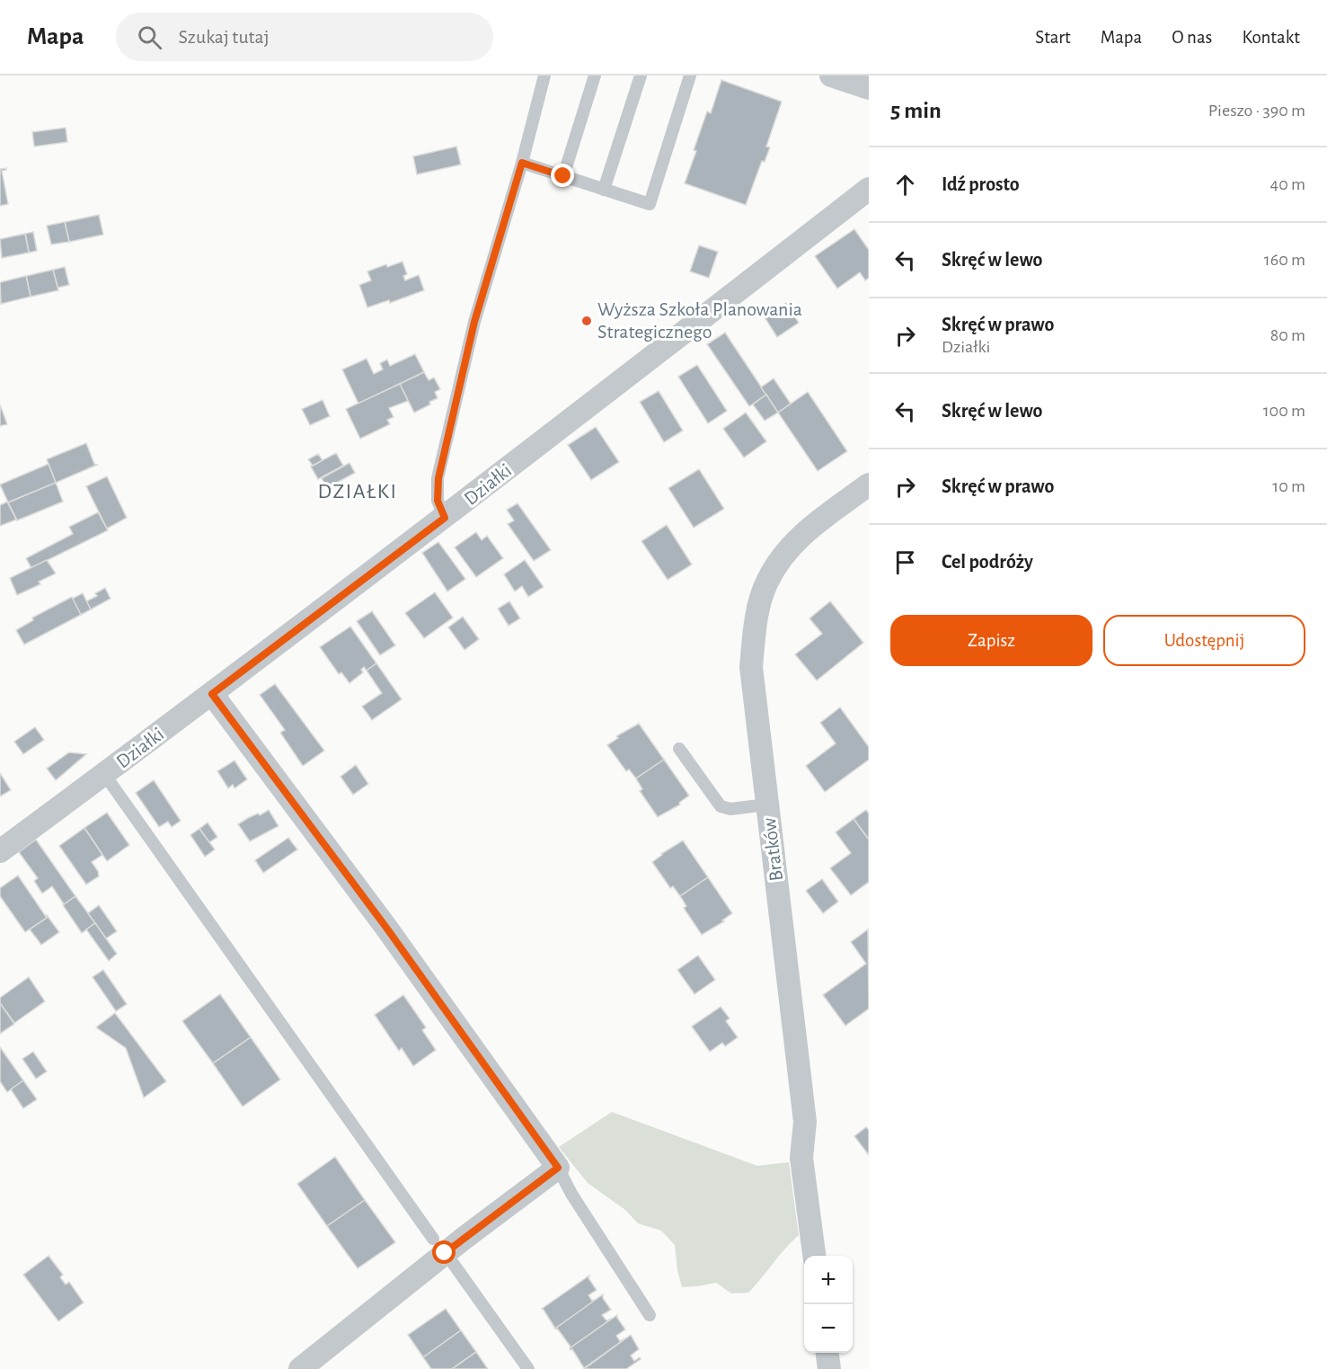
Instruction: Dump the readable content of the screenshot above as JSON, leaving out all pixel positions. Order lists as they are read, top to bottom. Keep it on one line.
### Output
{"streets":{"street":["Działki","Bratków"]},"districts":["DZIAŁKI"],"places":["Wyższa Szkoła Planowania Strategicznego"],"page":{"header":"Mapa","search":"Szukaj tutaj","nav":["Start","Mapa","O nas","Kontakt"],"heading":["5 min","Pieszo · 390 m"],"list":[["Idź prosto","40 m"],["Skręć w lewo","160 m"],["Skręć w prawo","Działki","80 m"],["Skręć w lewo","100 m"],["Skręć w prawo","10 m"],"Cel podróży"],"buttons":["Zapisz","Udostępnij"],"map_buttons":["+","−"]}}
